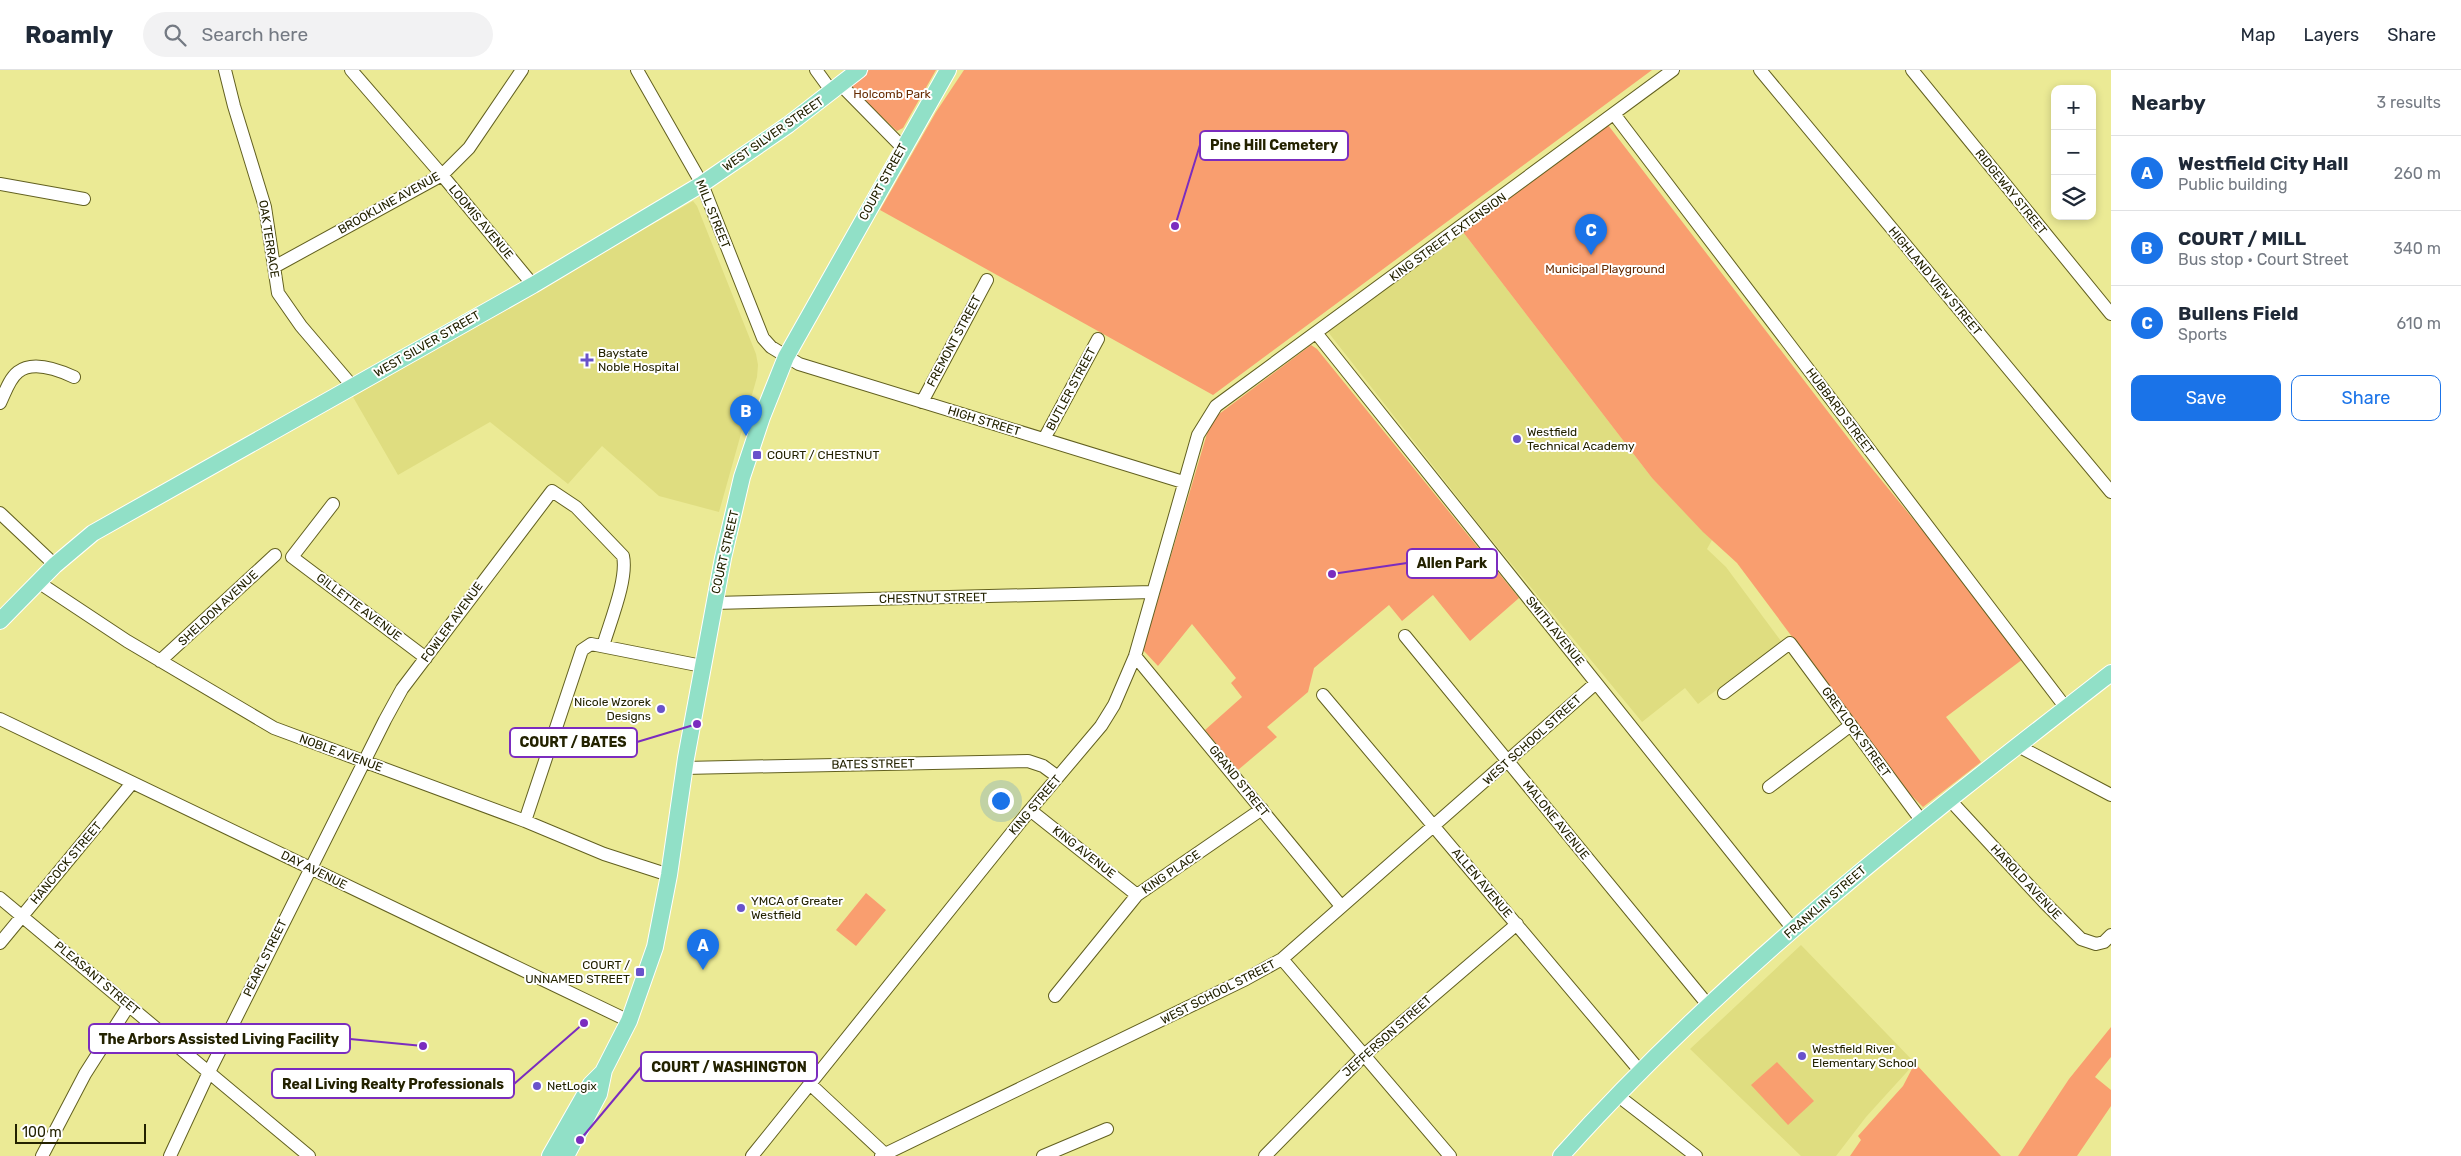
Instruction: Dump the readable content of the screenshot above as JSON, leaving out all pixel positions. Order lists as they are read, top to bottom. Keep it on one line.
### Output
{"streets":{"main road":["WEST SILVER STREET","COURT STREET","FRANKLIN STREET"],"street":["RIDGEWAY STREET","BROOKLINE AVENUE","MILL STREET","LOOMIS AVENUE","KING STREET EXTENSION","OAK TERRACE","HIGHLAND VIEW STREET","FREMONT STREET","BUTLER STREET","HUBBARD STREET","HIGH STREET","CHESTNUT STREET","GILLETTE AVENUE","SHELDON AVENUE","FOWLER AVENUE","SMITH AVENUE","GREYLOCK STREET","WEST SCHOOL STREET","NOBLE AVENUE","BATES STREET","GRAND STREET","KING STREET","MALONE AVENUE","KING AVENUE","HANCOCK STREET","DAY AVENUE","KING PLACE","HAROLD AVENUE","ALLEN AVENUE","PEARL STREET","PLEASANT STREET","JEFFERSON STREET"]},"crossings":[["WEST SILVER STREET","MILL STREET"],["WEST SILVER STREET","LOOMIS AVENUE"],["WEST SILVER STREET","OAK TERRACE"],["WEST SILVER STREET","NOBLE AVENUE"],["COURT STREET","MILL STREET"],["COURT STREET","HIGH STREET"],["COURT STREET","CHESTNUT STREET"],["COURT STREET","NOBLE AVENUE"],["COURT STREET","BATES STREET"],["COURT STREET","DAY AVENUE"],["BROOKLINE AVENUE","LOOMIS AVENUE"],["BROOKLINE AVENUE","OAK TERRACE"],["MILL STREET","HIGH STREET"],["KING STREET EXTENSION","HUBBARD STREET"],["KING STREET EXTENSION","SMITH AVENUE"],["KING STREET EXTENSION","KING STREET"],["FREMONT STREET","HIGH STREET"],["BUTLER STREET","HIGH STREET"],["HUBBARD STREET","FRANKLIN STREET"],["HIGH STREET","KING STREET"],["CHESTNUT STREET","KING STREET"],["GILLETTE AVENUE","FOWLER AVENUE"],["SHELDON AVENUE","NOBLE AVENUE"],["FOWLER AVENUE","NOBLE AVENUE"],["FOWLER AVENUE","PEARL STREET"],["SMITH AVENUE","WEST SCHOOL STREET"],["SMITH AVENUE","FRANKLIN STREET"],["GREYLOCK STREET","FRANKLIN STREET"],["WEST SCHOOL STREET","GRAND STREET"],["WEST SCHOOL STREET","MALONE AVENUE"],["WEST SCHOOL STREET","ALLEN AVENUE"],["NOBLE AVENUE","PEARL STREET"],["BATES STREET","KING STREET"],["GRAND STREET","KING STREET"],["GRAND STREET","KING PLACE"],["KING STREET","KING AVENUE"],["MALONE AVENUE","FRANKLIN STREET"],["KING AVENUE","KING PLACE"],["HANCOCK STREET","DAY AVENUE"],["HANCOCK STREET","PLEASANT STREET"],["DAY AVENUE","PEARL STREET"],["HAROLD AVENUE","FRANKLIN STREET"],["ALLEN AVENUE","FRANKLIN STREET"],["ALLEN AVENUE","JEFFERSON STREET"],["PEARL STREET","PLEASANT STREET"]],"parks":["Holcomb Park","Municipal Playground"],"places":{"other":["Pine Hill Cemetery","Westfield Technical Academy","Allen Park","Nicole Wzorek Designs","COURT / BATES","YMCA of Greater Westfield","Real Living Realty Professionals","The Arbors Assisted Living Facility","Westfield River Elementary School","NetLogix","COURT / WASHINGTON"],"health":["Baystate Noble Hospital"],"transit":["COURT / CHESTNUT","COURT / UNNAMED STREET"]},"scale_bar":"100 m","page":{"header":"Roamly","search":"Search here","nav":["Map","Layers","Share"],"heading":["Nearby","3 results"],"map_buttons":["+","−"],"list":[{"mark":"A","name":"Westfield City Hall","note":"Public building","value":"260 m"},{"mark":"B","name":"COURT / MILL","note":"Bus stop · Court Street","value":"340 m"},{"mark":"C","name":"Bullens Field","note":"Sports","value":"610 m"}],"pins":["C","B","A"],"buttons":["Save","Share"],"scale":"100 m"}}
